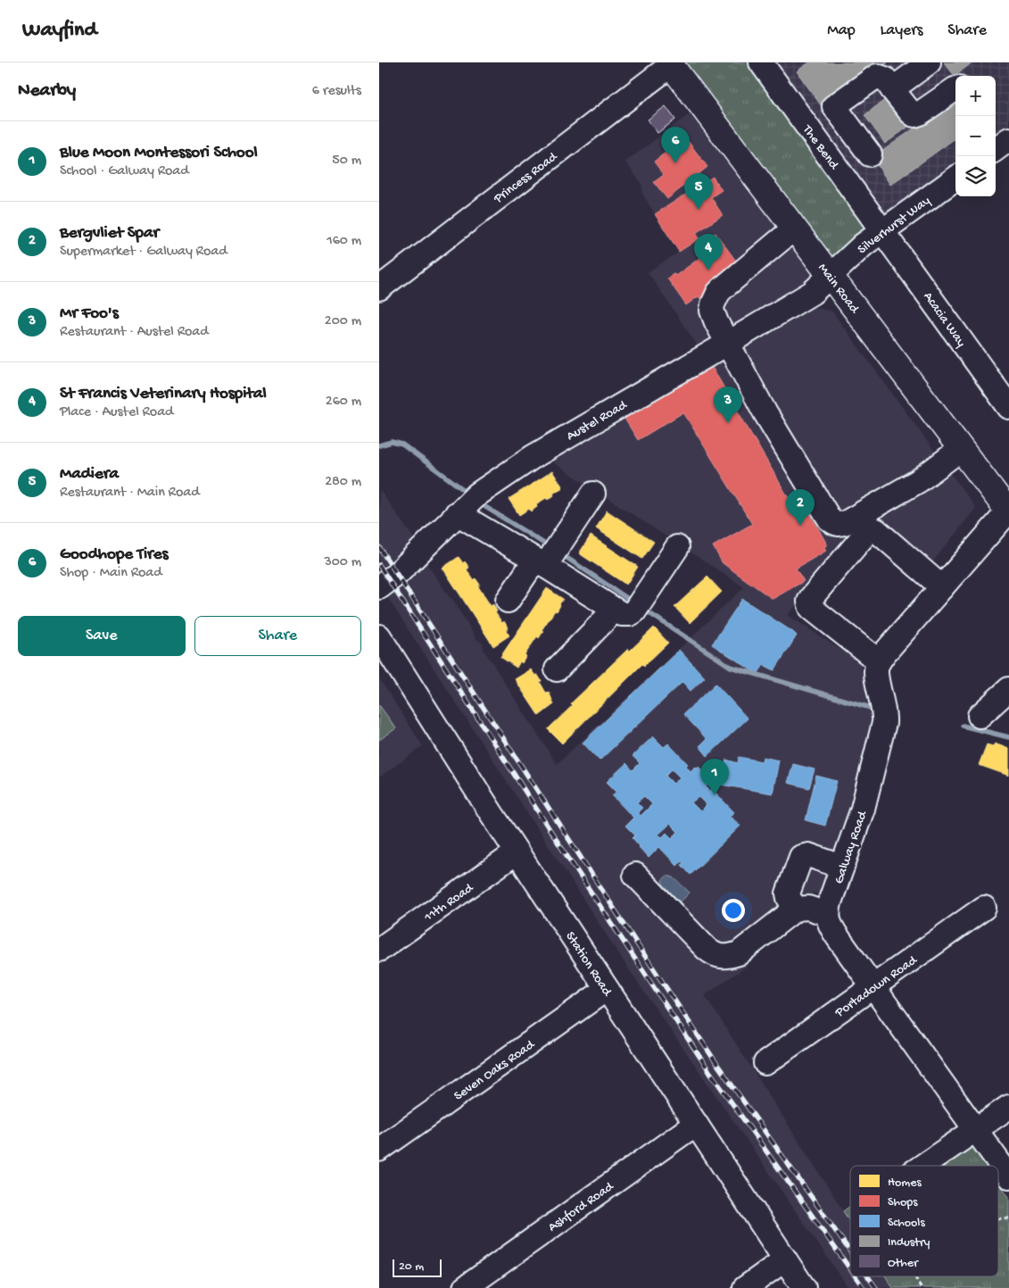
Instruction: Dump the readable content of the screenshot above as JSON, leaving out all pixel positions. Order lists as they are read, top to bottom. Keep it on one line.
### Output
{"streets":{"main road":["Main Road"],"street":["The Bend","Princess Road","Silverhurst Way","Acacia Way","Austel Road","Galway Road","11th Road","Station Road","Portadown Road","Seven Oaks Road","Ashford Road"]},"crossings":[["The Bend","Silverhurst Way"],["The Bend","Acacia Way"],["Princess Road","Main Road"],["Silverhurst Way","Main Road"],["Silverhurst Way","Acacia Way"],["Silverhurst Way","Austel Road"],["Main Road","Austel Road"],["11th Road","Station Road"],["Station Road","Seven Oaks Road"],["Station Road","Ashford Road"]],"legend":["Homes","Shops","Schools","Industry","Other"],"scale_bar":"20 m","page":{"header":"Wayfind","nav":["Map","Layers","Share"],"heading":["Nearby","6 results"],"map_buttons":["+","−"],"list":[{"mark":"1","name":"Blue Moon Montessori School","note":"School · Galway Road","value":"50 m"},{"mark":"2","name":"Bergvliet Spar","note":"Supermarket · Galway Road","value":"160 m"},{"mark":"3","name":"Mr Foo's","note":"Restaurant · Austel Road","value":"200 m"},{"mark":"4","name":"St Francis Veterinary Hospital","note":"Place · Austel Road","value":"260 m"},{"mark":"5","name":"Madiera","note":"Restaurant · Main Road","value":"280 m"},{"mark":"6","name":"Goodhope Tires","note":"Shop · Main Road","value":"300 m"}],"pins":["6","5","4","3","2","1"],"buttons":["Save","Share"],"scale":"20 m"}}
